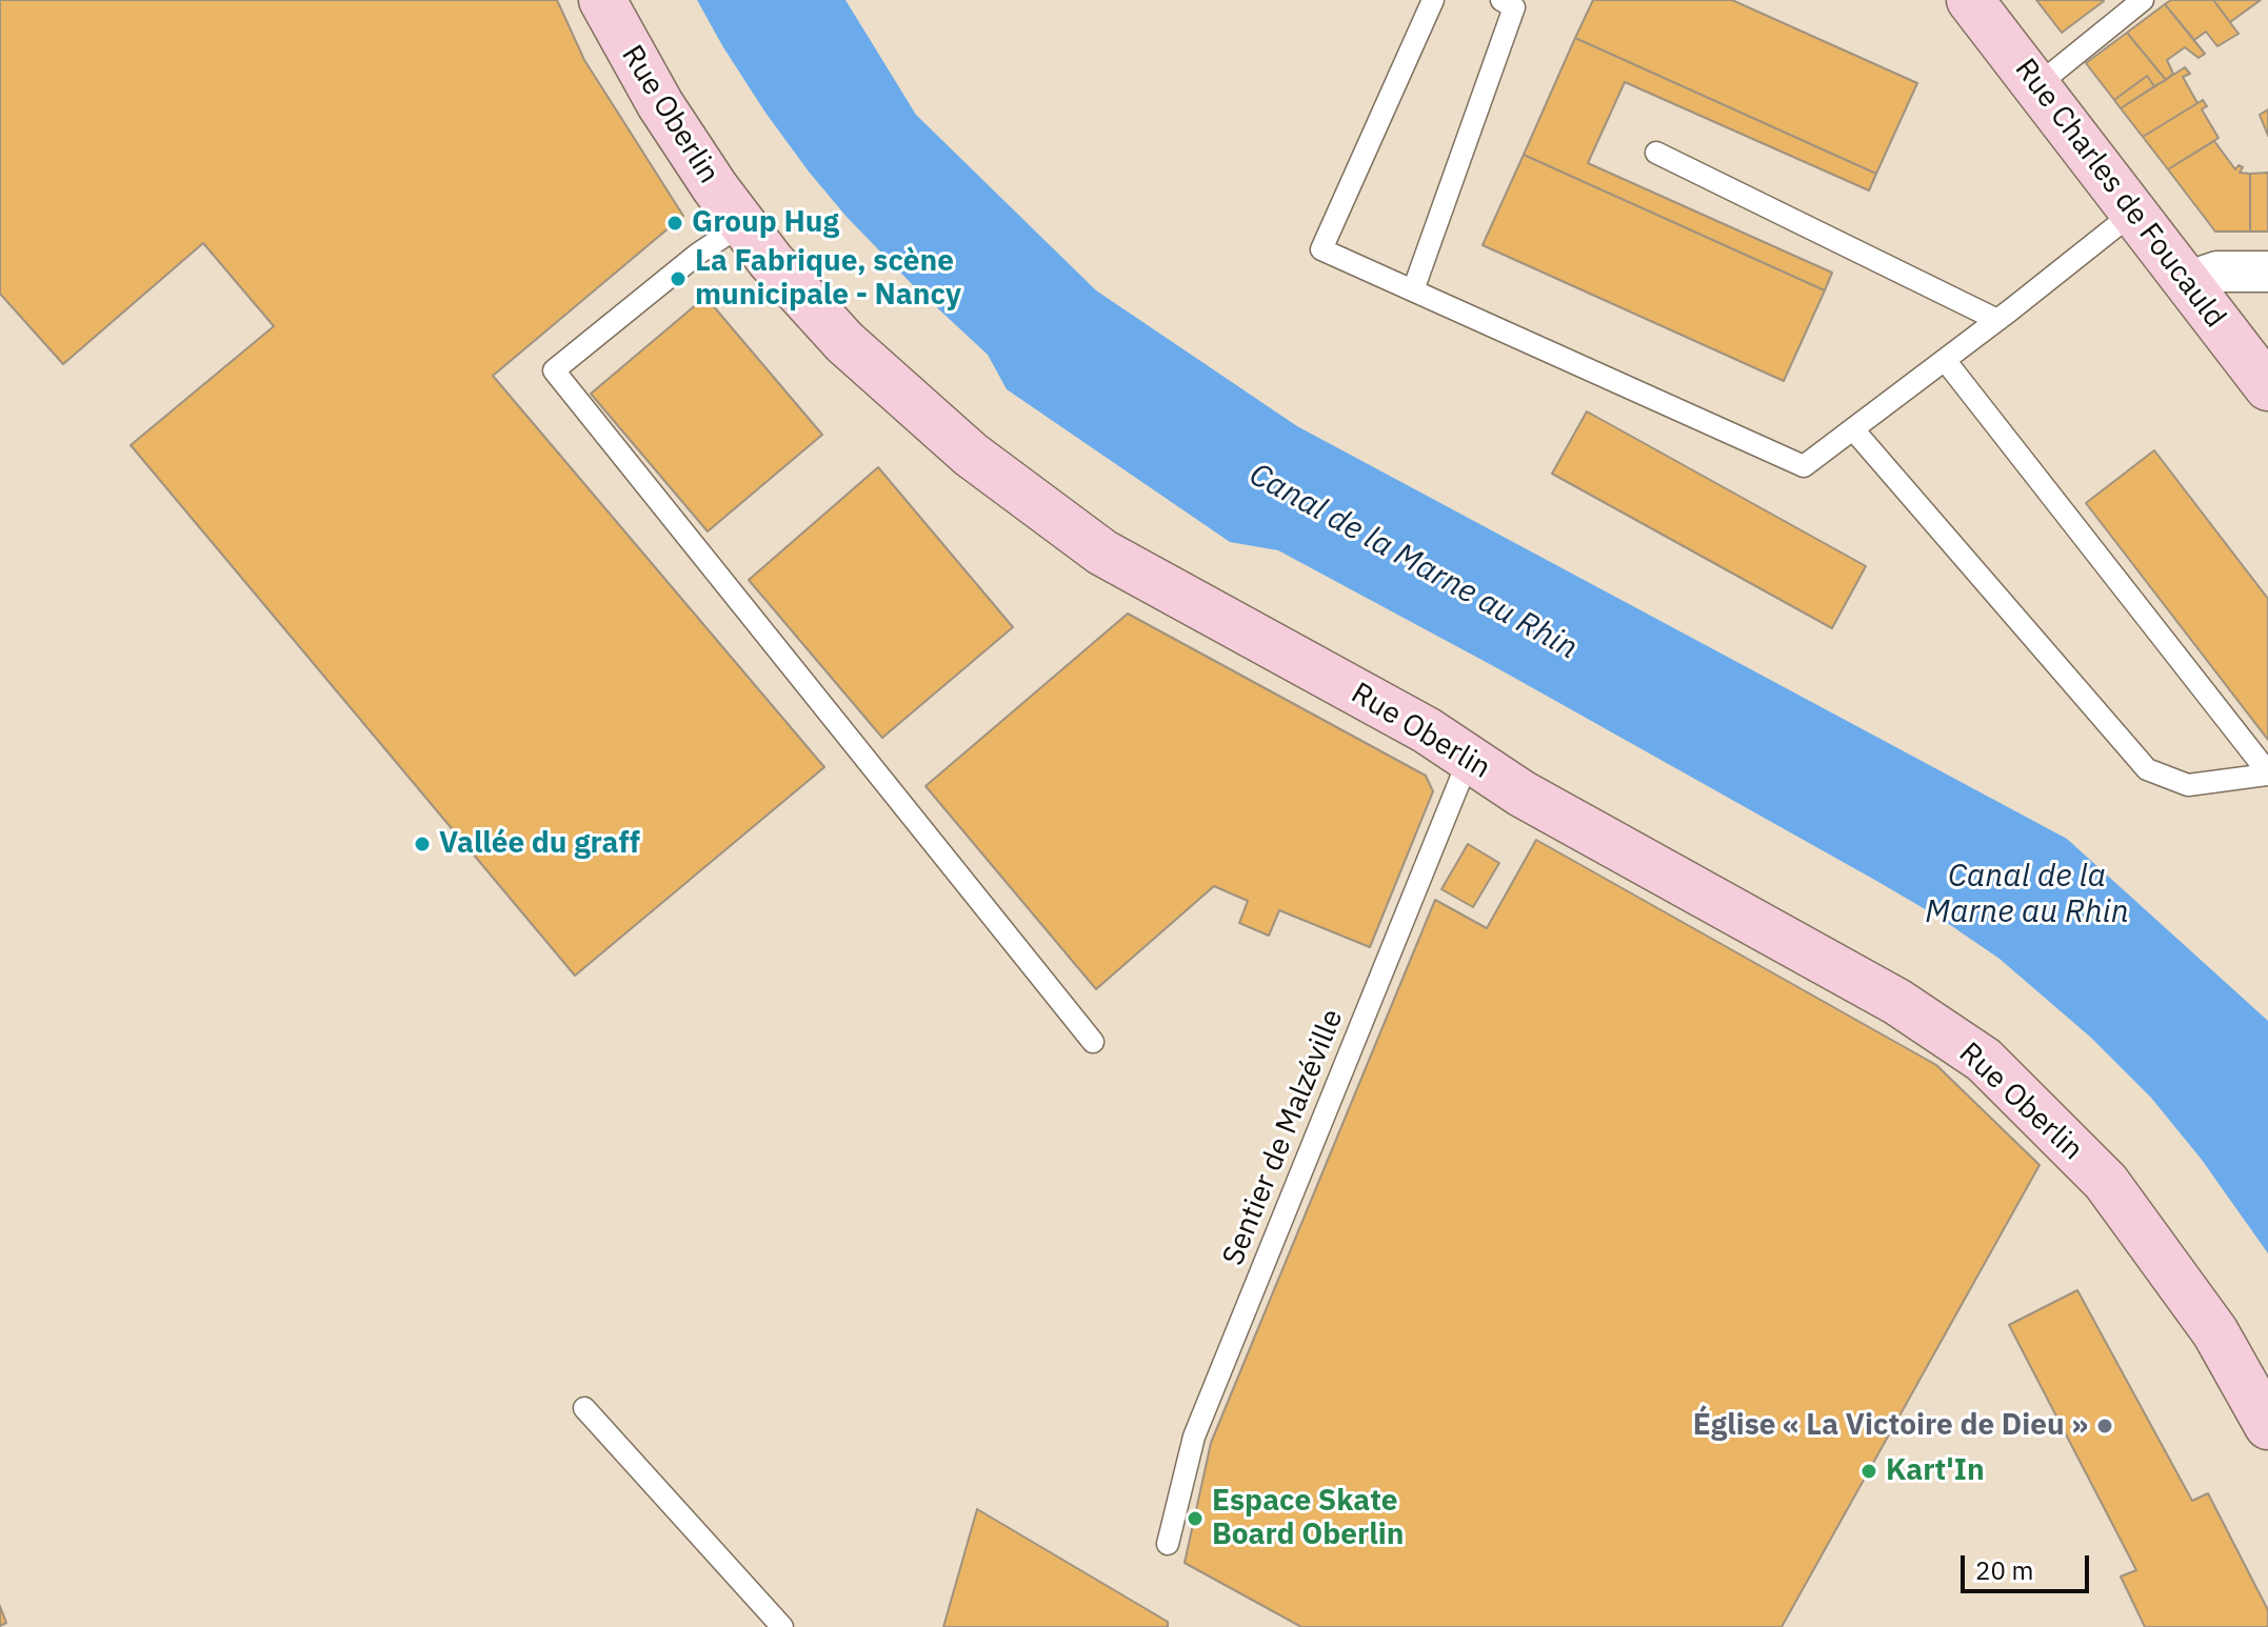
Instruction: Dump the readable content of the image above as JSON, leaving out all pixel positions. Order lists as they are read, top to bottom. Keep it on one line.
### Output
{"streets":{"street":["Rue Oberlin","Rue Charles de Foucauld"],"lane":["Sentier de Malzéville"]},"crossings":[["Rue Oberlin","Sentier de Malzéville"]],"water":["Canal de la Marne au Rhin"],"places":["Group Hug","La Fabrique, scène municipale - Nancy","Vallée du graff","Église « La Victoire de Dieu »","Kart'In","Espace Skate Board Oberlin"],"scale_bar":"20 m"}
